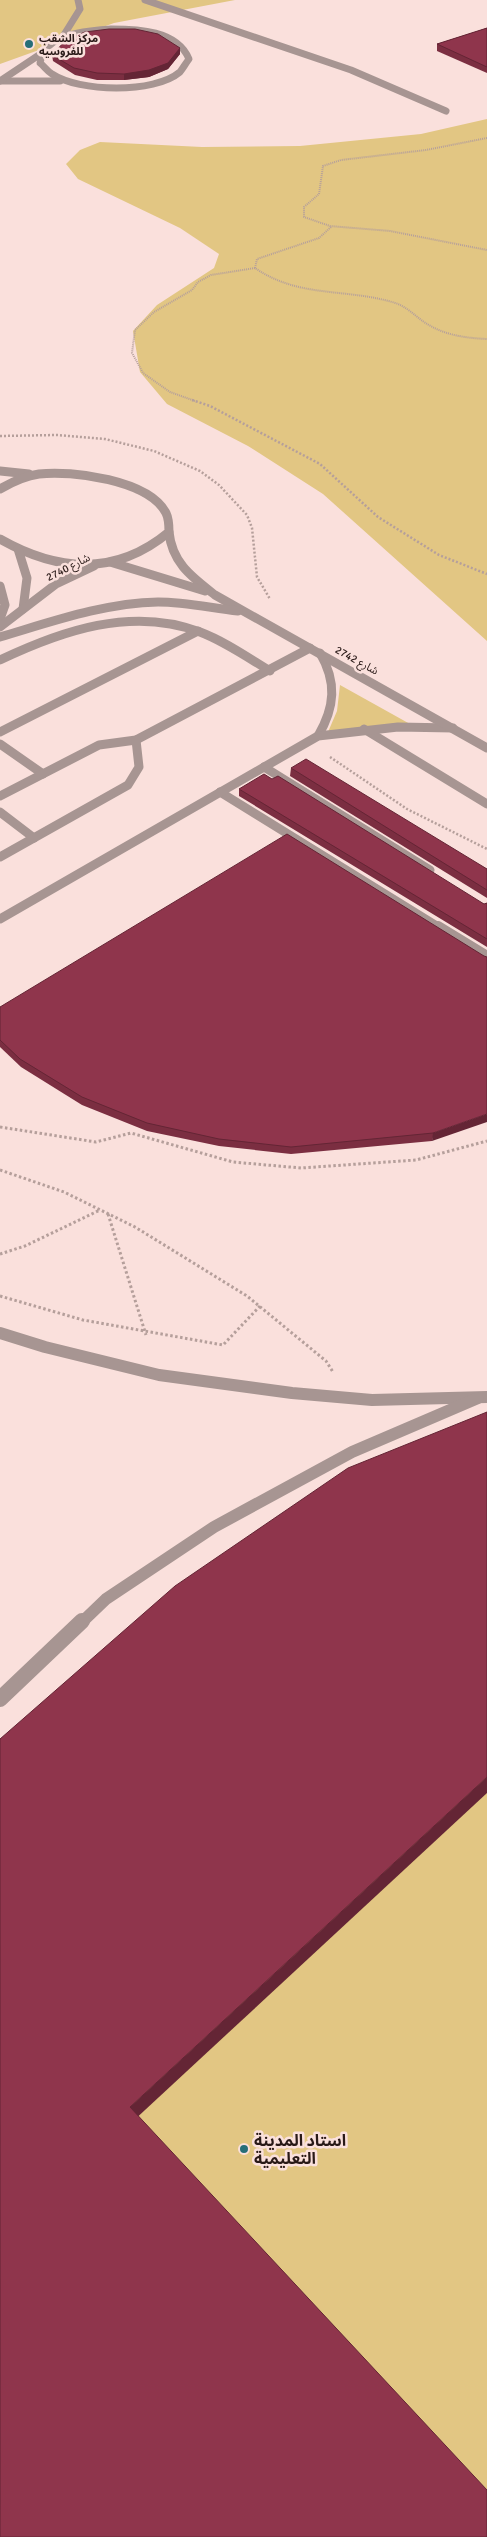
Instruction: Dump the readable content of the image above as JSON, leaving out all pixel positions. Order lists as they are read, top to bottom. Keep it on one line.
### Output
{"streets":{"street":["شارع 2740","شارع 2742"]},"crossings":[["شارع 2740","شارع 2742"]],"places":["مركز الشقب للفروسيه","استاد المدينة التعليمية"]}
